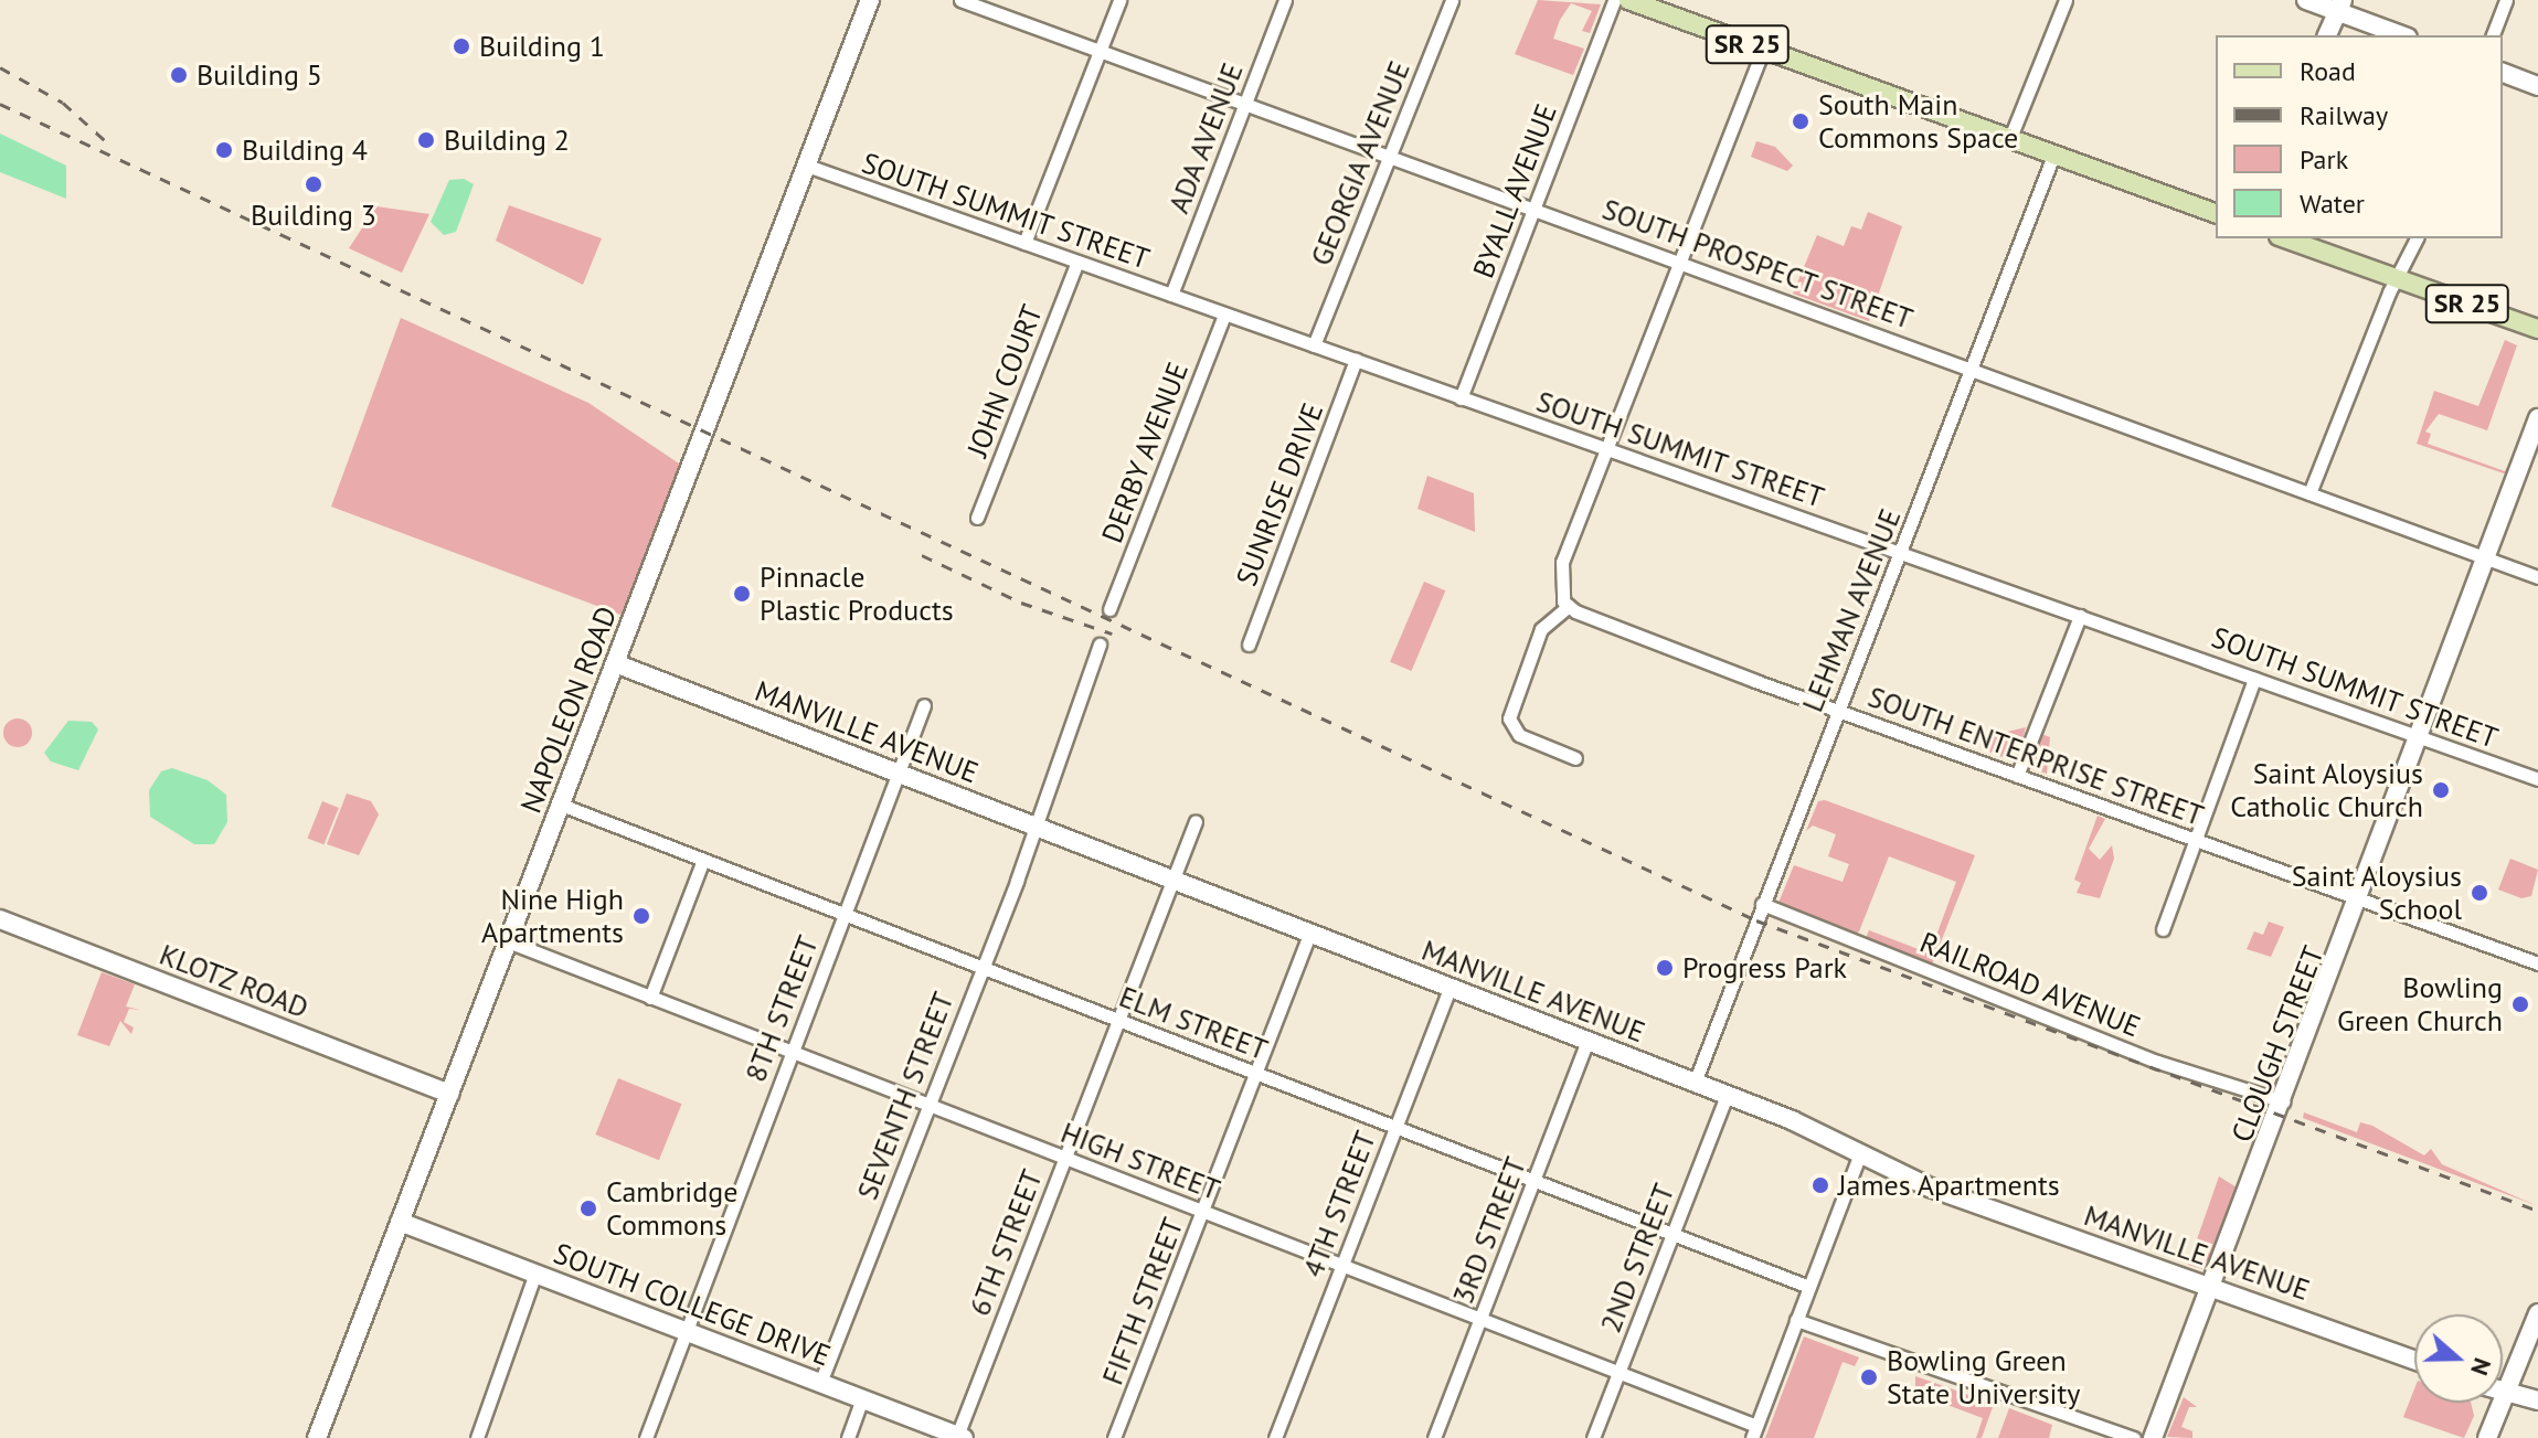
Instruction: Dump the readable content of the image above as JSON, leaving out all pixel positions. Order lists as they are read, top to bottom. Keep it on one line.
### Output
{"streets":{"main road":["SR 25"],"street":["ADA AVENUE","GEORGIA AVENUE","BYALL AVENUE","SOUTH SUMMIT STREET","SOUTH PROSPECT STREET","JOHN COURT","DERBY AVENUE","SUNRISE DRIVE","LEHMAN AVENUE","NAPOLEON ROAD","MANVILLE AVENUE","SOUTH ENTERPRISE STREET","KLOTZ ROAD","RAILROAD AVENUE","8TH STREET","ELM STREET","CLOUGH STREET","SEVENTH STREET","HIGH STREET","4TH STREET","3RD STREET","6TH STREET","2ND STREET","FIFTH STREET","SOUTH COLLEGE DRIVE"]},"crossings":[["SR 25","LEHMAN AVENUE"],["ADA AVENUE","SOUTH SUMMIT STREET"],["ADA AVENUE","SOUTH PROSPECT STREET"],["GEORGIA AVENUE","SOUTH SUMMIT STREET"],["GEORGIA AVENUE","SOUTH PROSPECT STREET"],["BYALL AVENUE","SOUTH SUMMIT STREET"],["BYALL AVENUE","SOUTH PROSPECT STREET"],["SOUTH SUMMIT STREET","JOHN COURT"],["SOUTH SUMMIT STREET","DERBY AVENUE"],["SOUTH SUMMIT STREET","SUNRISE DRIVE"],["SOUTH SUMMIT STREET","LEHMAN AVENUE"],["SOUTH SUMMIT STREET","NAPOLEON ROAD"],["SOUTH SUMMIT STREET","CLOUGH STREET"],["SOUTH PROSPECT STREET","LEHMAN AVENUE"],["SOUTH PROSPECT STREET","CLOUGH STREET"],["LEHMAN AVENUE","MANVILLE AVENUE"],["LEHMAN AVENUE","SOUTH ENTERPRISE STREET"],["LEHMAN AVENUE","RAILROAD AVENUE"],["NAPOLEON ROAD","MANVILLE AVENUE"],["NAPOLEON ROAD","KLOTZ ROAD"],["NAPOLEON ROAD","ELM STREET"],["NAPOLEON ROAD","HIGH STREET"],["NAPOLEON ROAD","SOUTH COLLEGE DRIVE"],["MANVILLE AVENUE","8TH STREET"],["MANVILLE AVENUE","CLOUGH STREET"],["MANVILLE AVENUE","SEVENTH STREET"],["MANVILLE AVENUE","4TH STREET"],["MANVILLE AVENUE","3RD STREET"],["MANVILLE AVENUE","6TH STREET"],["MANVILLE AVENUE","2ND STREET"],["MANVILLE AVENUE","FIFTH STREET"],["SOUTH ENTERPRISE STREET","CLOUGH STREET"],["RAILROAD AVENUE","CLOUGH STREET"],["8TH STREET","ELM STREET"],["8TH STREET","HIGH STREET"],["8TH STREET","SOUTH COLLEGE DRIVE"],["ELM STREET","SEVENTH STREET"],["ELM STREET","4TH STREET"],["ELM STREET","3RD STREET"],["ELM STREET","6TH STREET"],["ELM STREET","2ND STREET"],["ELM STREET","FIFTH STREET"],["SEVENTH STREET","HIGH STREET"],["SEVENTH STREET","SOUTH COLLEGE DRIVE"],["HIGH STREET","4TH STREET"],["HIGH STREET","3RD STREET"],["HIGH STREET","6TH STREET"],["HIGH STREET","2ND STREET"],["HIGH STREET","FIFTH STREET"],["6TH STREET","SOUTH COLLEGE DRIVE"]],"places":["Building 1","Building 5","South Main Commons Space","Building 2","Building 4","Building 3","Pinnacle Plastic Products","Saint Aloysius Catholic Church","Saint Aloysius School","Nine High Apartments","Progress Park","Bowling Green Church","James Apartments","Cambridge Commons","Bowling Green State University"],"legend":["Road","Railway","Park","Water"],"north":"right"}
